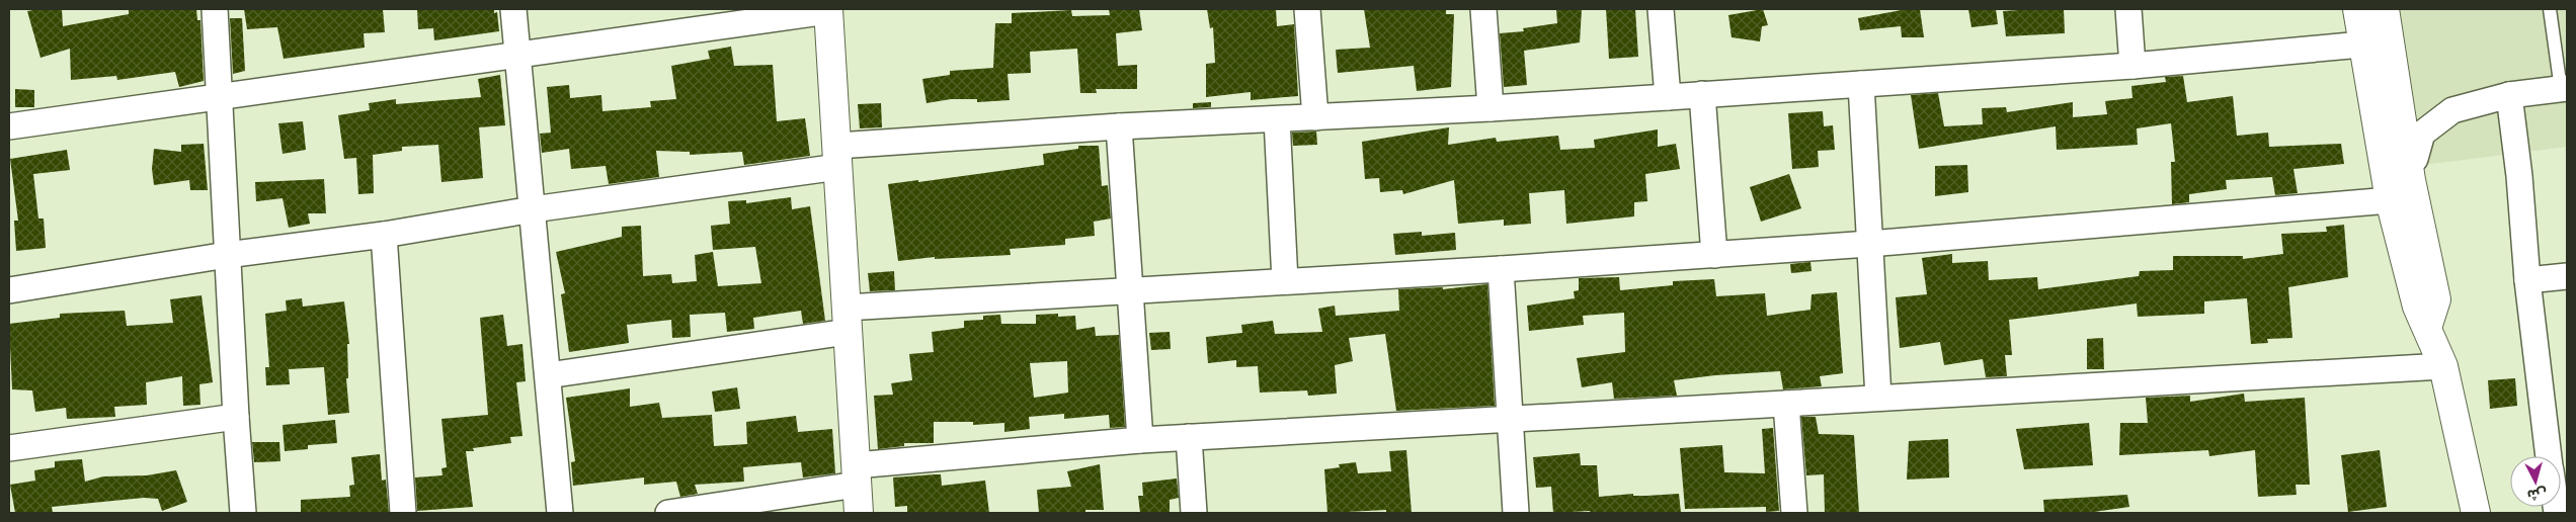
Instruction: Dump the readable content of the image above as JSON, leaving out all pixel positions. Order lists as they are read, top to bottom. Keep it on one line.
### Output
{"north":"bottom"}
